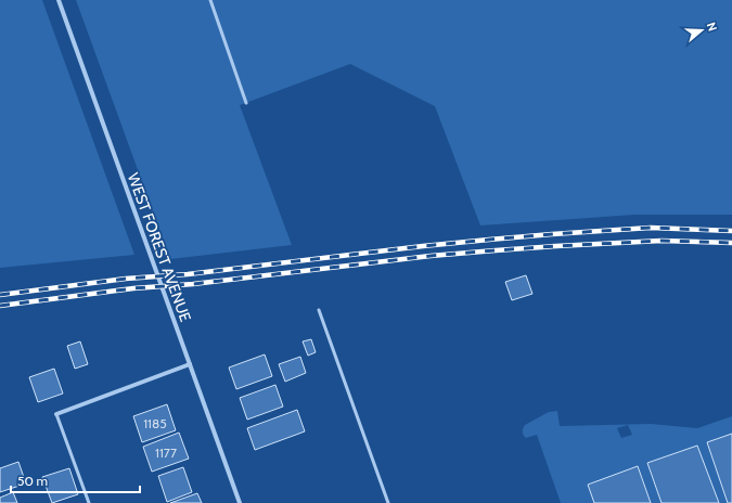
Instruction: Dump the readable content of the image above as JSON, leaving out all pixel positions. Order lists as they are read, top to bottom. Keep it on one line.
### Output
{"streets":{"street":["WEST FOREST AVENUE"]},"house_numbers":["1185","1177"],"scale_bar":"50 m","north":"right"}
